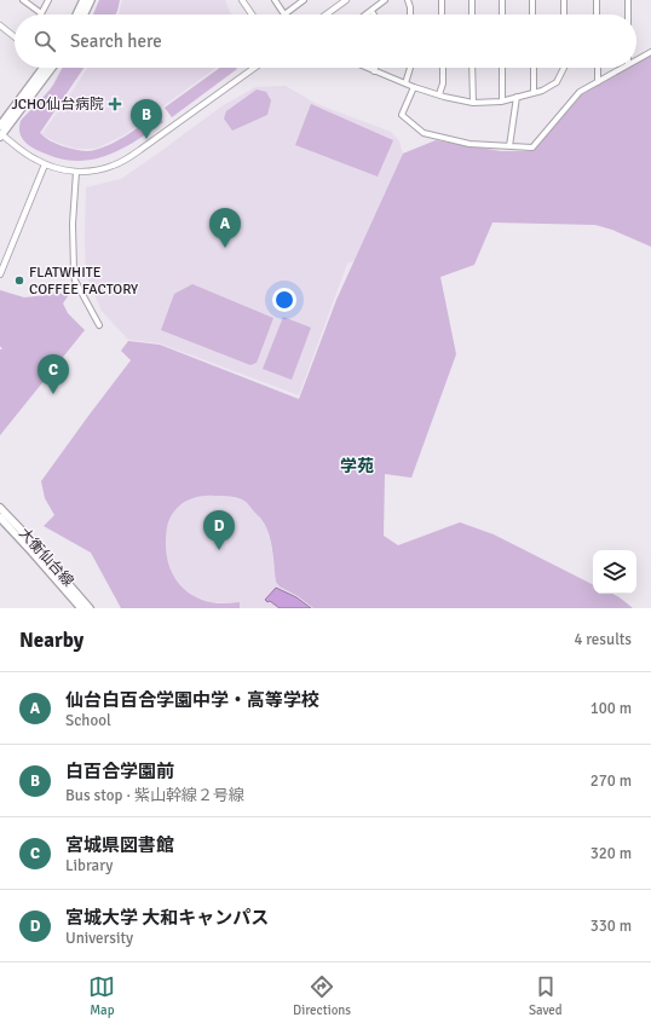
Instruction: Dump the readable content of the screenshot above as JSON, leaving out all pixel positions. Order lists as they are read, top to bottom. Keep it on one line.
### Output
{"streets":{"main road":["大衡仙台線"]},"districts":["学苑"],"places":{"health":["JCHO仙台病院"],"other":["FLATWHITE COFFEE FACTORY"]},"page":{"search":"Search here","pins":["B","A","C","D"],"heading":["Nearby","4 results"],"list":[{"mark":"A","name":"仙台白百合学園中学・高等学校","note":"School","value":"100 m"},{"mark":"B","name":"白百合学園前","note":"Bus stop · 紫山幹線２号線","value":"270 m"},{"mark":"C","name":"宮城県図書館","note":"Library","value":"320 m"},{"mark":"D","name":"宮城大学 大和キャンパス","note":"University","value":"330 m"}],"nav":["Map","Directions","Saved"]}}
